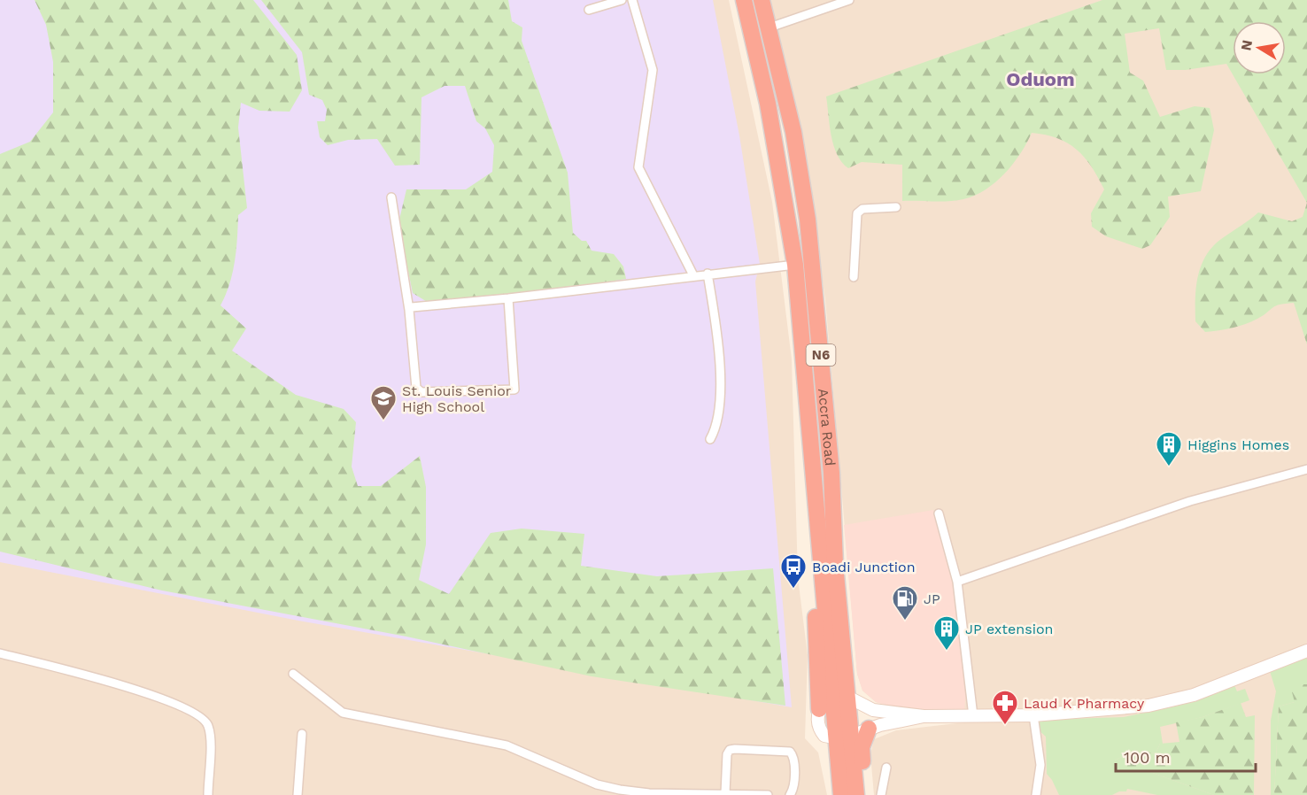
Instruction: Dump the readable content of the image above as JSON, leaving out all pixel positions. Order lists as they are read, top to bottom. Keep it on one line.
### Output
{"streets":{"highway":["N6","Accra Road"]},"districts":["Oduom"],"places":{"school or university":["St. Louis Senior High School"],"building":["Higgins Homes","JP extension"],"bus stop":["Boadi Junction"],"fuel station":["JP"],"pharmacy":["Laud K Pharmacy"]},"scale_bar":"100 m","north":"left"}
